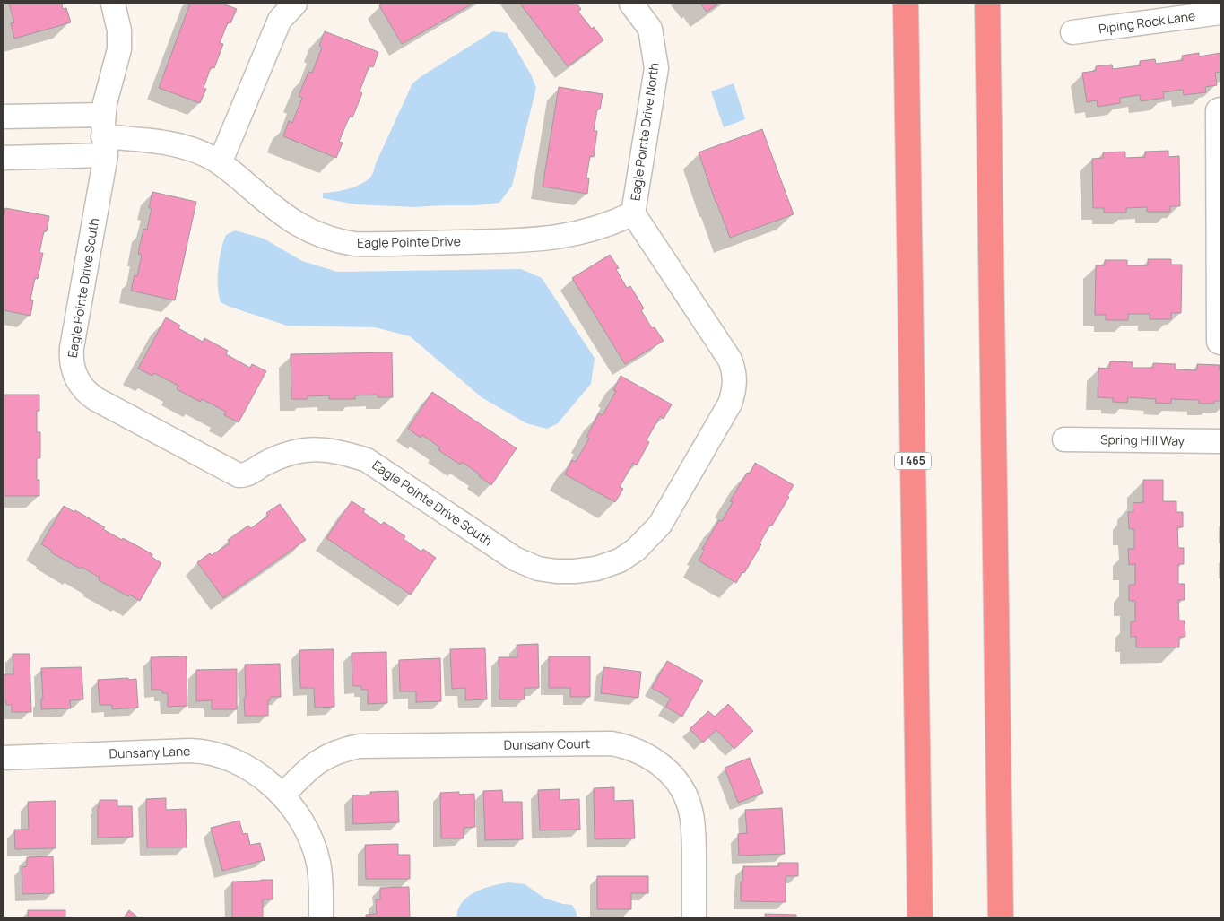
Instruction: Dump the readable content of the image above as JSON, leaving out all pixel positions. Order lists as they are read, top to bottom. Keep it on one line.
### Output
{"streets":{"highway":["I 465"],"street":["Piping Rock Lane","Eagle Pointe Drive North","Eagle Pointe Drive","Eagle Pointe Drive South","Spring Hill Way","Dunsany Court","Dunsany Lane"]},"crossings":[["Eagle Pointe Drive North","Eagle Pointe Drive"],["Eagle Pointe Drive North","Eagle Pointe Drive South"],["Eagle Pointe Drive","Eagle Pointe Drive South"],["Dunsany Court","Dunsany Lane"]]}
